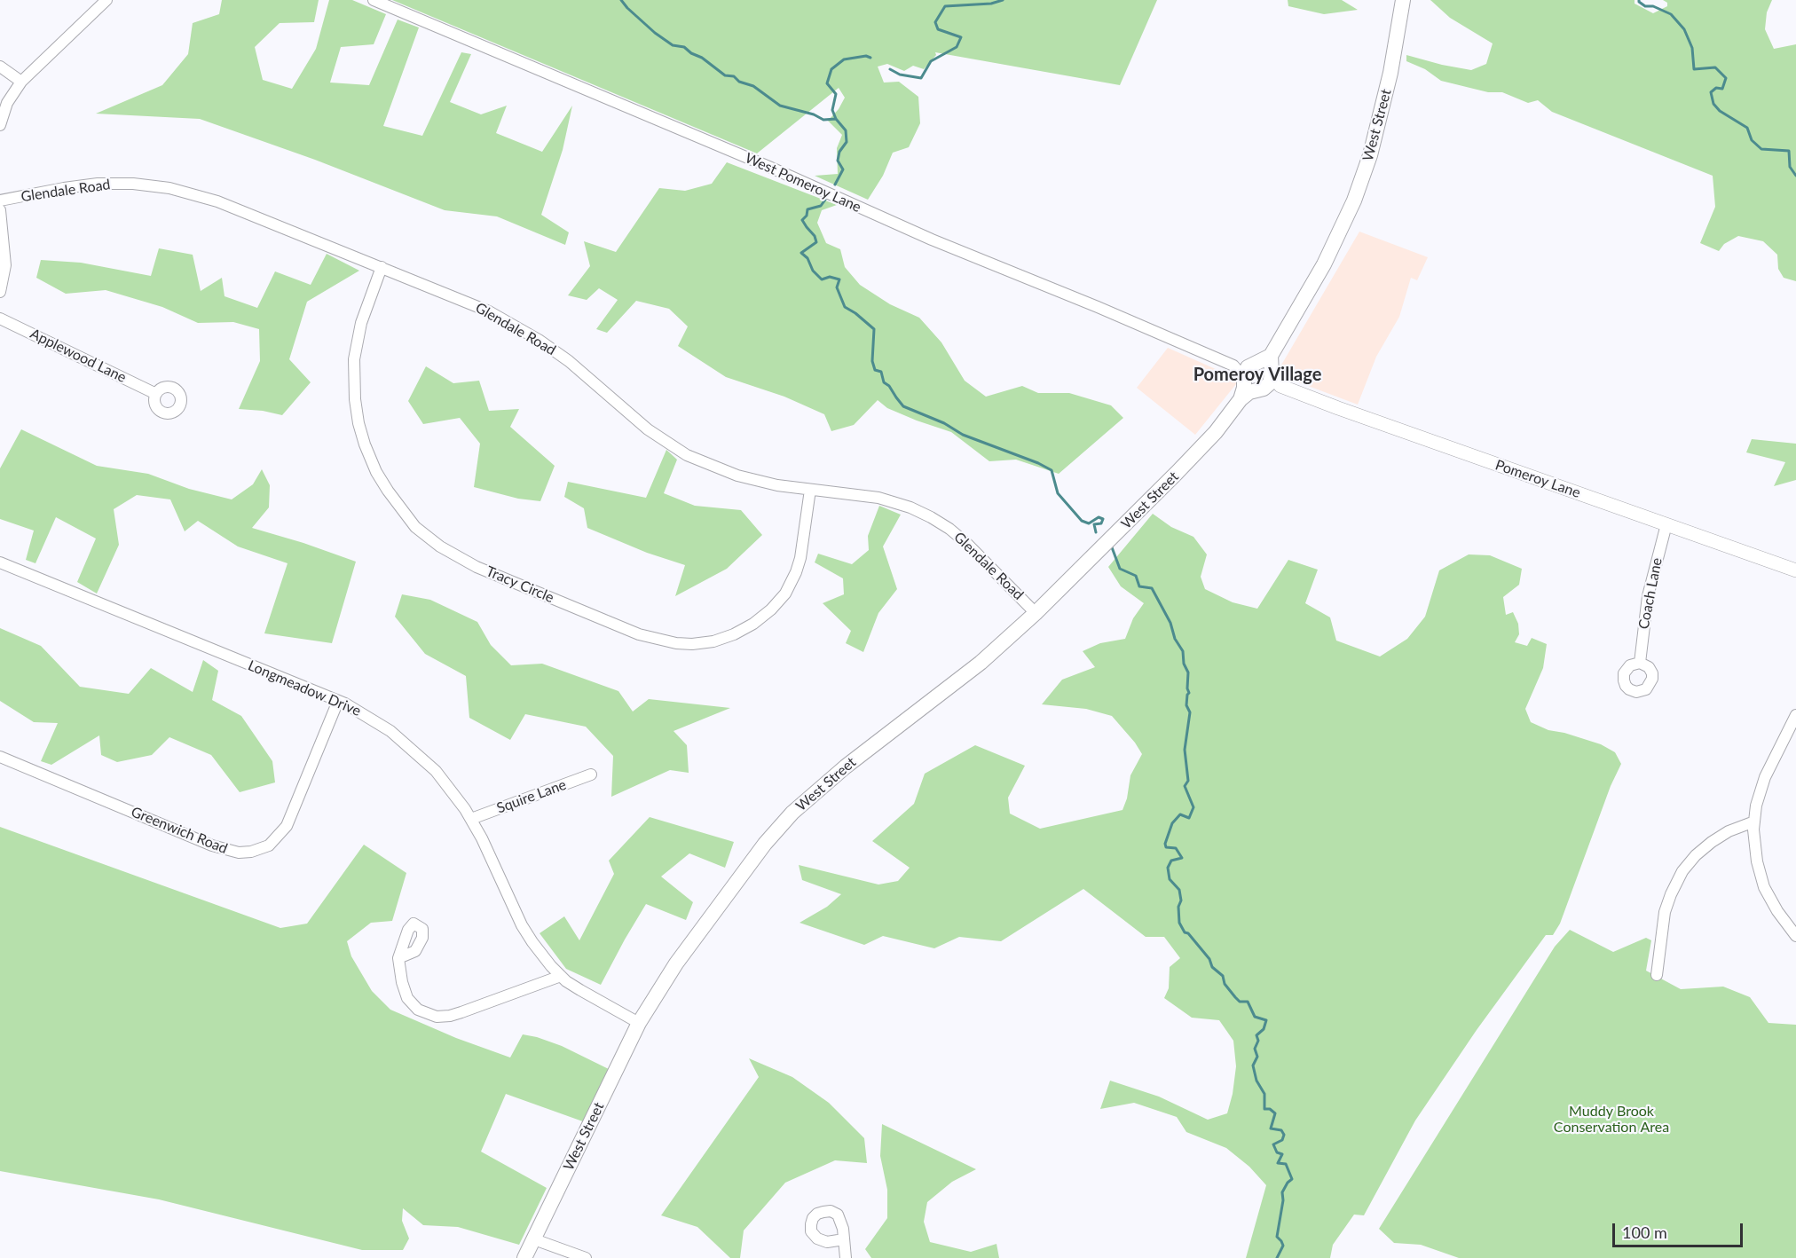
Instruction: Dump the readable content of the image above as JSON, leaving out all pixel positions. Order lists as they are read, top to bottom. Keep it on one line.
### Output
{"streets":{"main road":["West Street"],"street":["West Pomeroy Lane","Glendale Road","Applewood Lane","Pomeroy Lane","Tracy Circle","Coach Lane","Longmeadow Drive","Squire Lane","Greenwich Road"]},"crossings":[["West Street","West Pomeroy Lane"],["West Street","Glendale Road"],["West Street","Pomeroy Lane"],["West Street","Longmeadow Drive"],["West Pomeroy Lane","Pomeroy Lane"],["Glendale Road","Tracy Circle"],["Pomeroy Lane","Coach Lane"],["Longmeadow Drive","Squire Lane"],["Longmeadow Drive","Greenwich Road"]],"districts":["Pomeroy Village"],"parks":["Muddy Brook Conservation Area"],"scale_bar":"100 m"}
